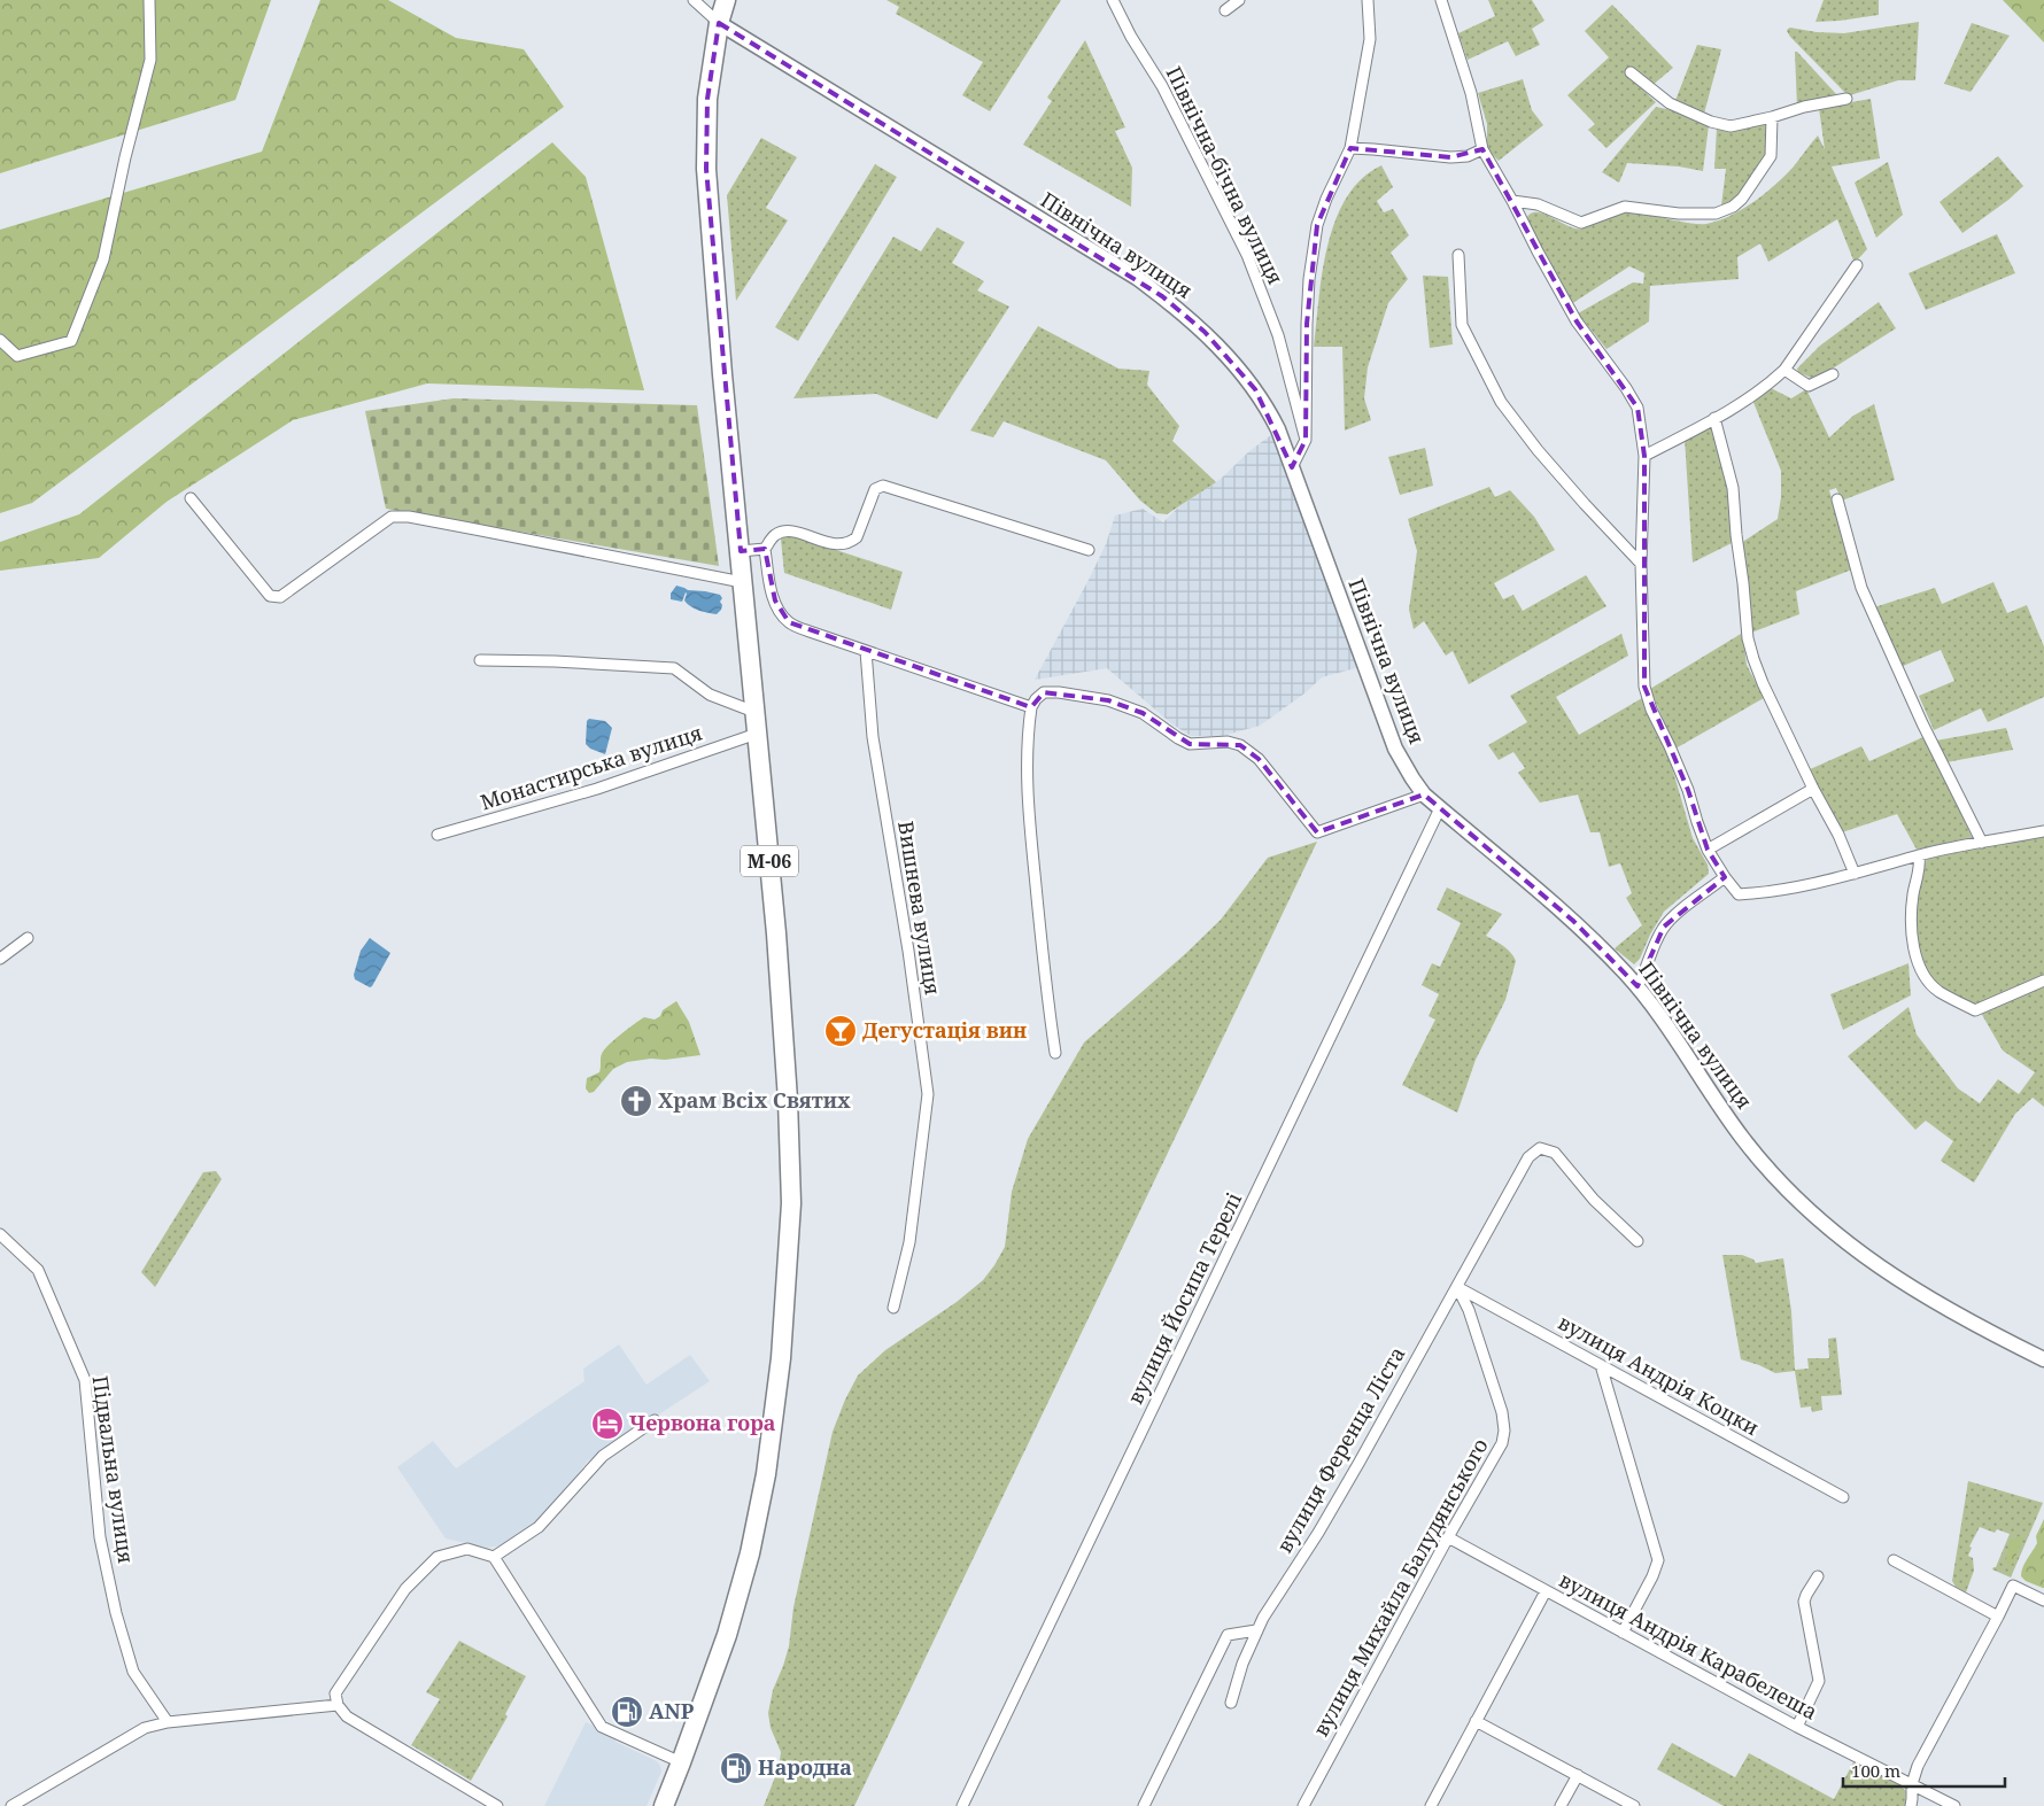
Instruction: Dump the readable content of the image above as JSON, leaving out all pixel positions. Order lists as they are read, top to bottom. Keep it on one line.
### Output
{"streets":{"highway":["М-06"],"street":["Північна-бічна вулиця","Північна вулиця","Монастирська вулиця","Вишнева вулиця","вулиця Йосипа Терелі","вулиця Андрія Коцки","вулиця Ференца Ліста","Підвальна вулиця","вулиця Михайла Балудянського","вулиця Андрія Карабелеша"]},"crossings":[["Північна-бічна вулиця","Північна вулиця"],["Північна вулиця","М-06"],["Північна вулиця","вулиця Йосипа Терелі"],["Монастирська вулиця","М-06"],["вулиця Андрія Коцки","вулиця Ференца Ліста"],["вулиця Андрія Коцки","вулиця Михайла Балудянського"],["вулиця Ференца Ліста","вулиця Михайла Балудянського"],["вулиця Михайла Балудянського","вулиця Андрія Карабелеша"]],"places":{"bar":["Дегустація вин"],"church":["Храм Всіх Святих"],"hotel":["Червона гора"],"fuel station":["ANP","Народна"]},"scale_bar":"100 m"}
